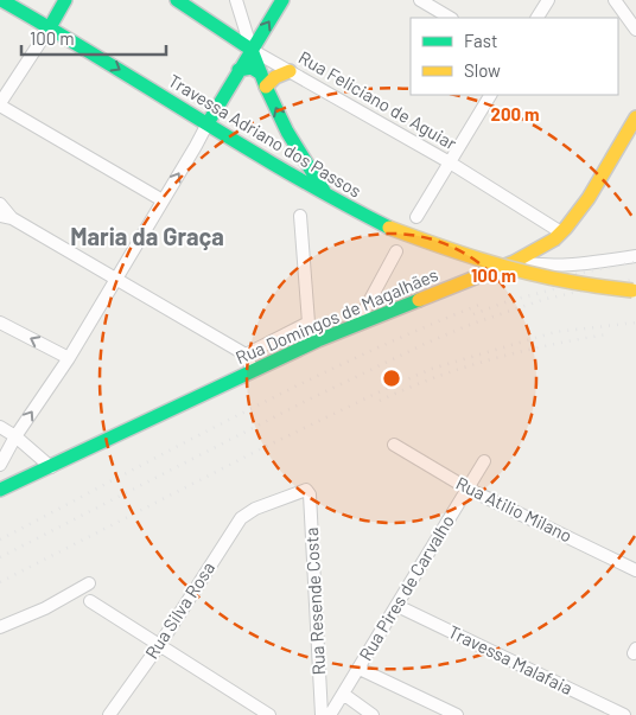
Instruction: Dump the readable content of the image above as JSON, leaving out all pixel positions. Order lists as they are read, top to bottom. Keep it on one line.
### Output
{"streets":{"main road":["Rua Feliciano de Aguiar","Travessa Adriano dos Passos","Rua Domingos de Magalhães"],"street":["Rua Atilio Milano","Rua Pires de Carvalho","Rua Resende Costa","Rua Silva Rosa","Travessa Malafaia"]},"crossings":[["Rua Feliciano de Aguiar","Rua Domingos de Magalhães"],["Rua Atilio Milano","Rua Pires de Carvalho"],["Rua Pires de Carvalho","Travessa Malafaia"],["Rua Resende Costa","Rua Silva Rosa"]],"districts":["Maria da Graça"],"legend":["Fast","Slow"],"scale_bar":"100 m","rings":["200 m","100 m"]}
